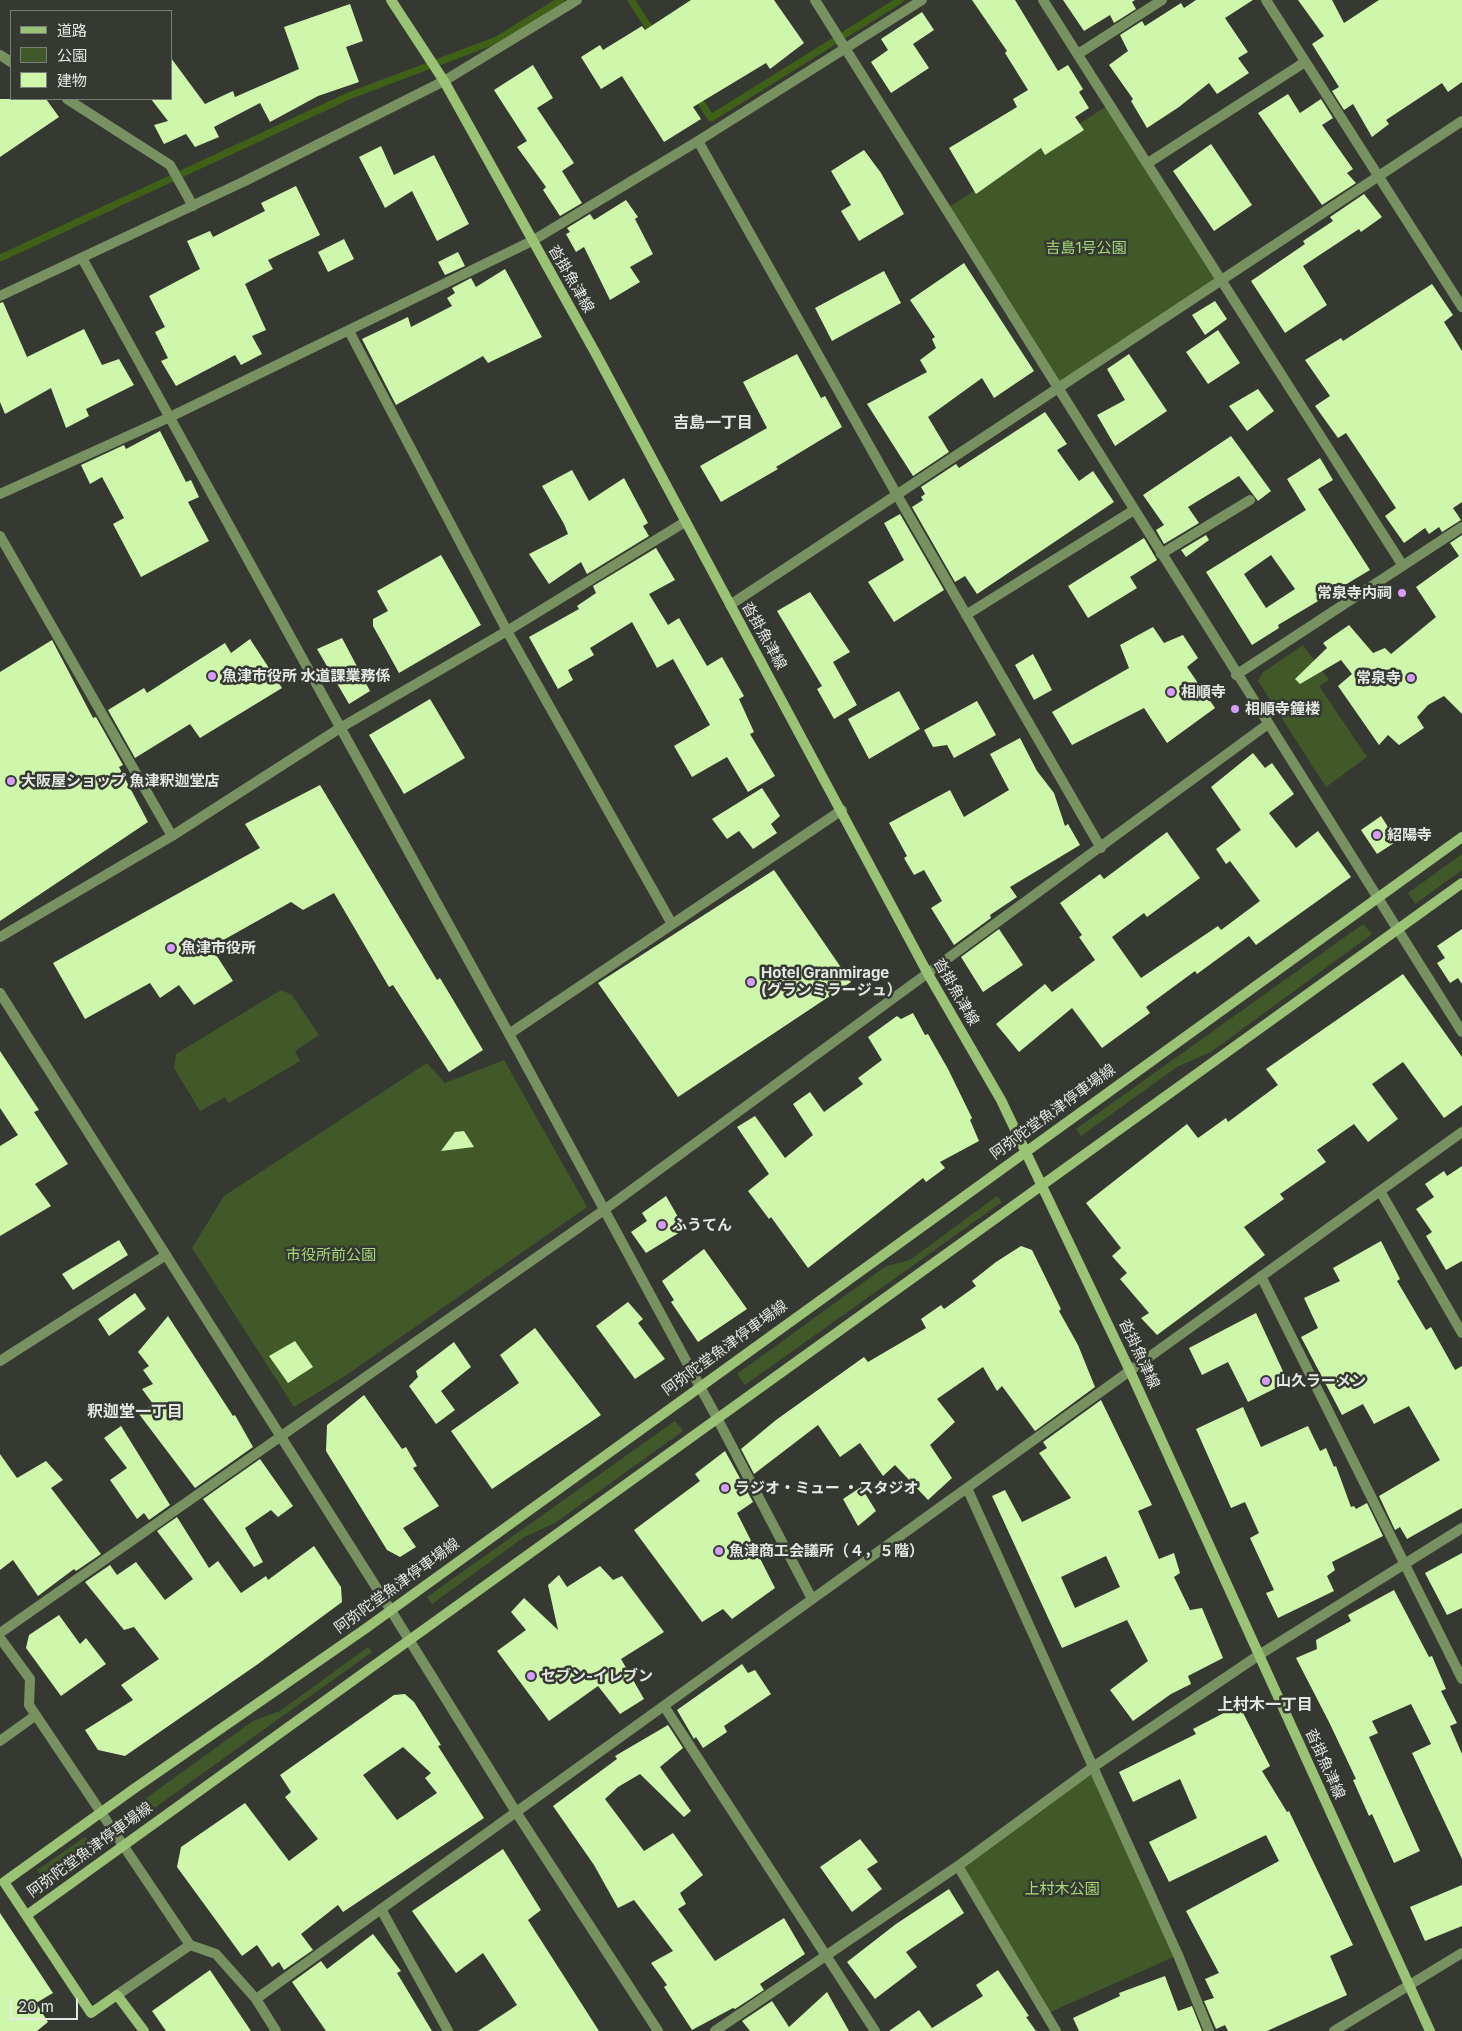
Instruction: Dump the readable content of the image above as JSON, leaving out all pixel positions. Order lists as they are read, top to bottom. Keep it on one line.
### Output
{"streets":{"main road":["沓掛魚津線","阿弥陀堂魚津停車場線"]},"crossings":[["沓掛魚津線","阿弥陀堂魚津停車場線"]],"districts":["吉島一丁目","釈迦堂一丁目","上村木一丁目"],"parks":["吉島1号公園","市役所前公園","上村木公園"],"places":["常泉寺内祠","魚津市役所 水道課業務係","常泉寺","相順寺","相順寺鐘楼","大阪屋ショップ 魚津釈迦堂店","紹陽寺","魚津市役所","Hotel Granmirage (グランミラージュ）","ふうてん","山久ラーメン","ラジオ・ミュー ・スタジオ","魚津商工会議所（４，５階）","セブン-イレブン"],"legend":["道路","公園","建物"],"scale_bar":"20 m"}
